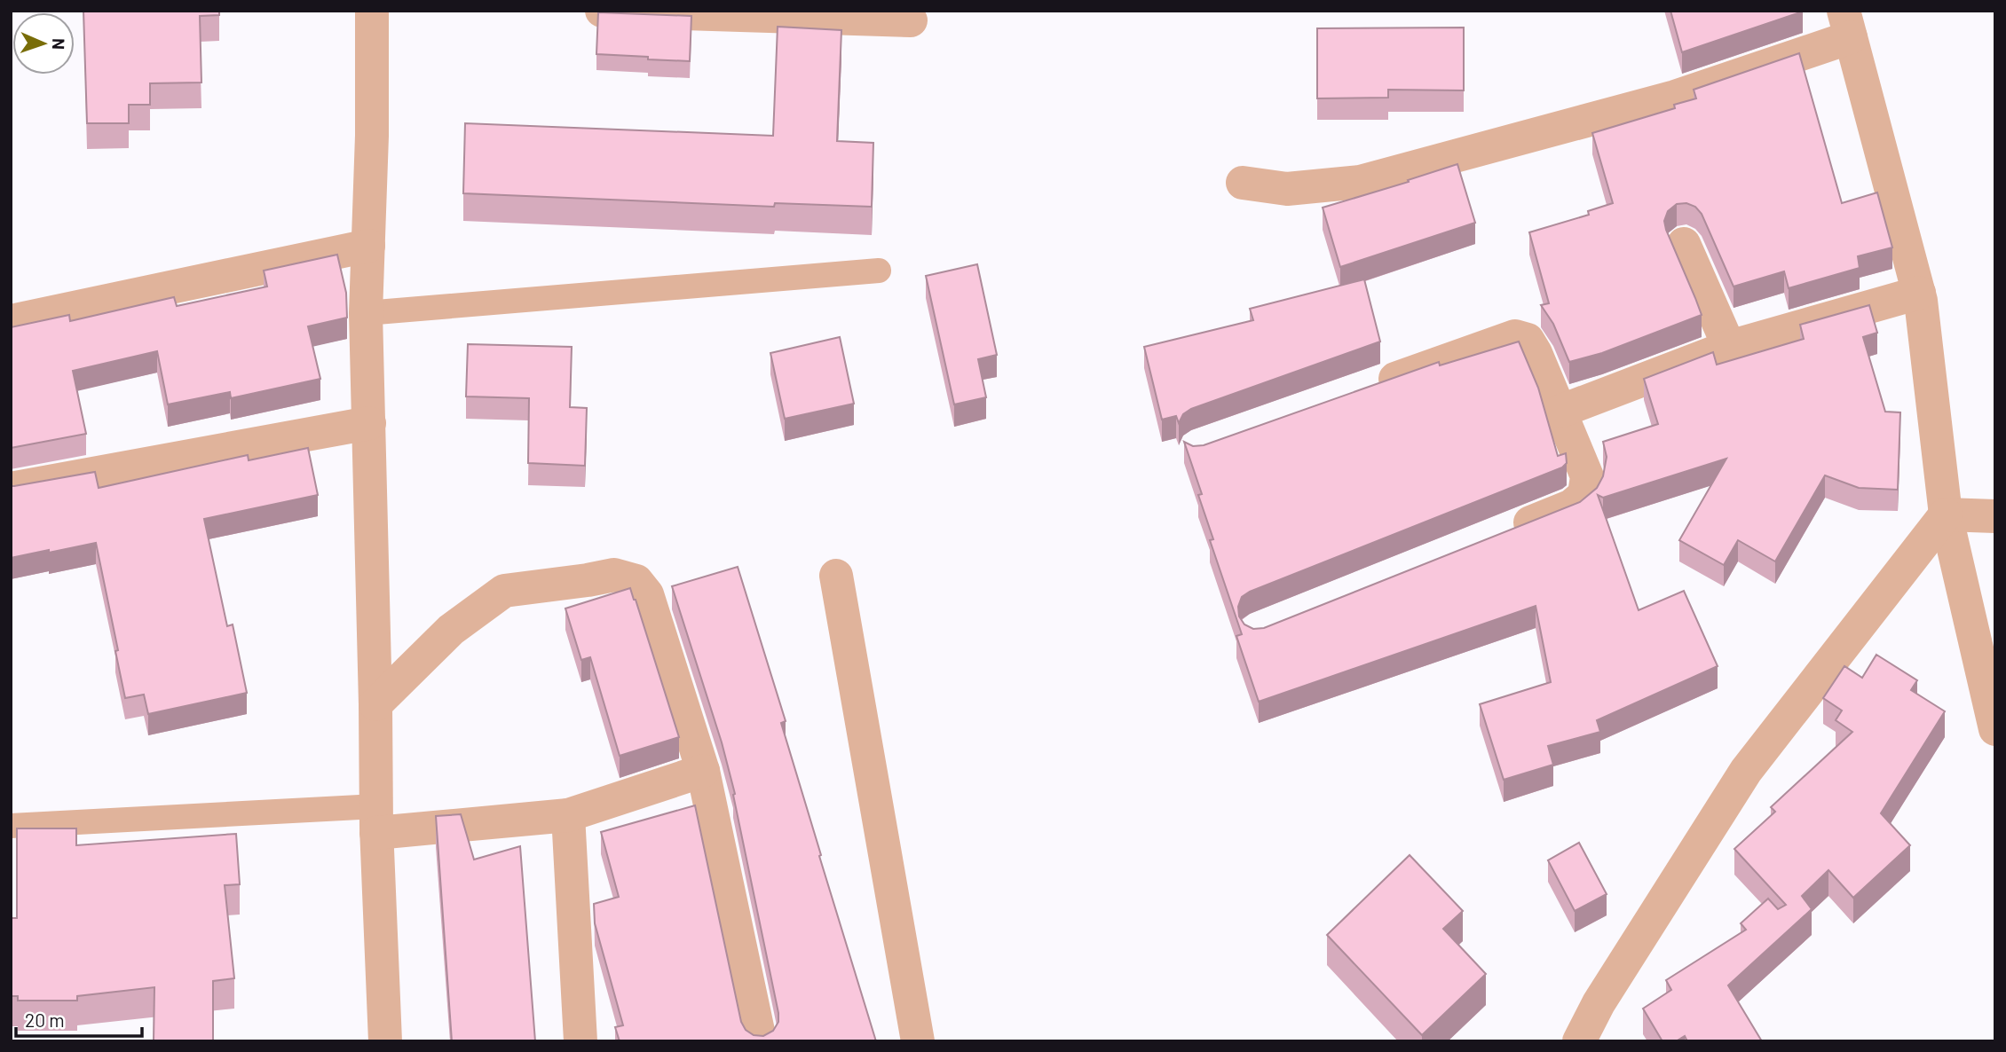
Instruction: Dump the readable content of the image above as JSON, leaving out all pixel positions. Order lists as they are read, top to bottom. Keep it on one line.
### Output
{"scale_bar":"20 m","north":"right"}
